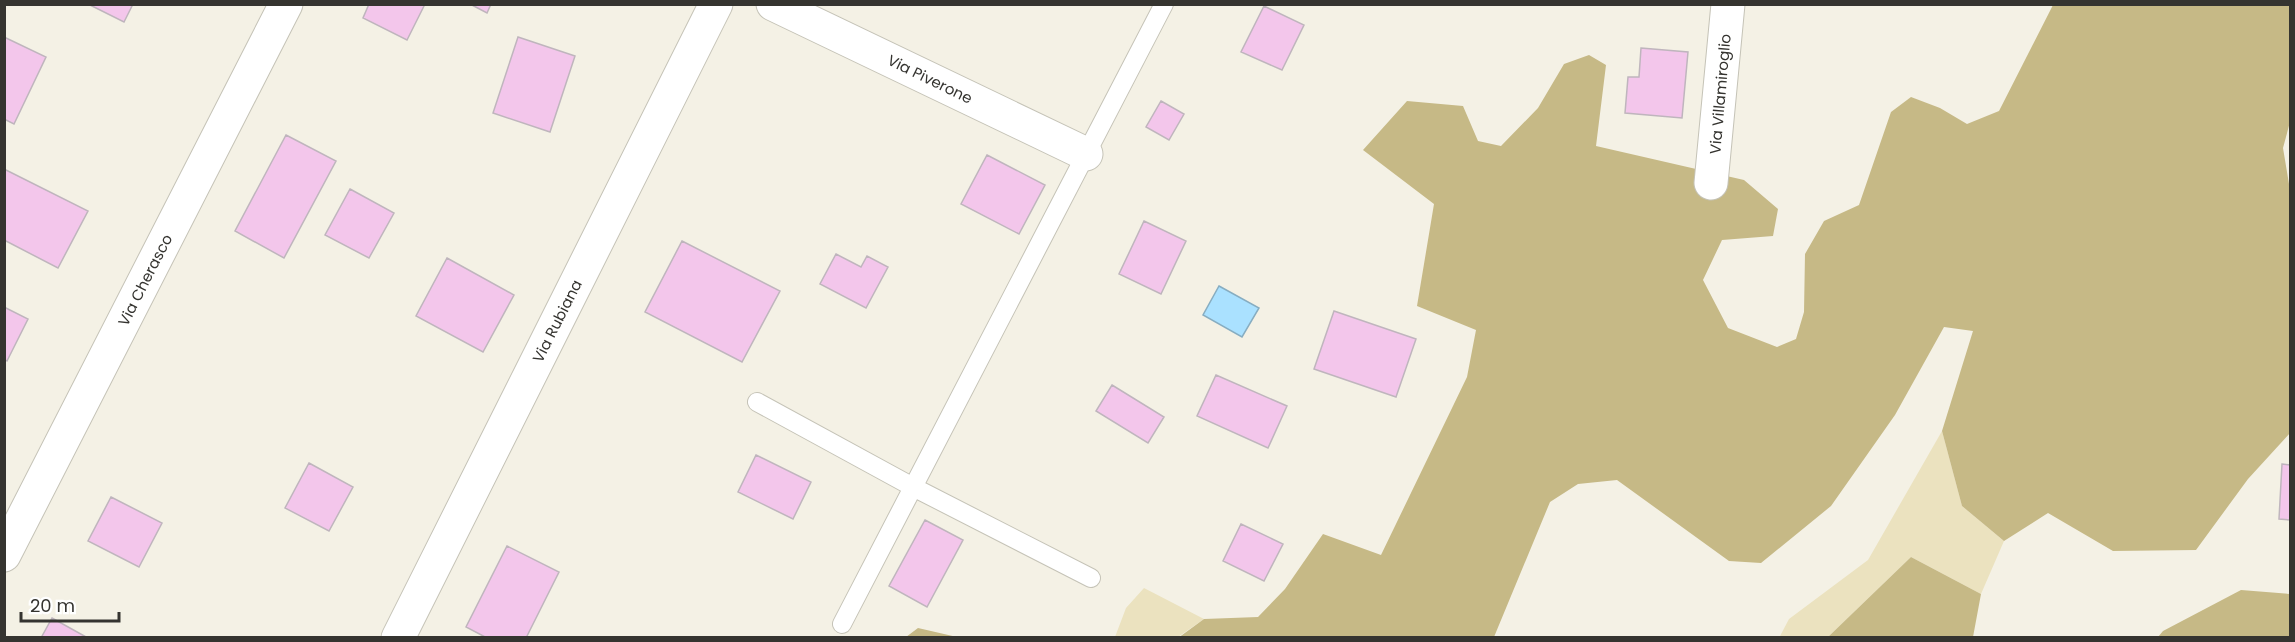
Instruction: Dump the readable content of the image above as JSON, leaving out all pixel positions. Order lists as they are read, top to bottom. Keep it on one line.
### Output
{"streets":{"street":["Via Piverone","Via Villamiroglio","Via Cherasco","Via Rubiana"]},"scale_bar":"20 m"}
